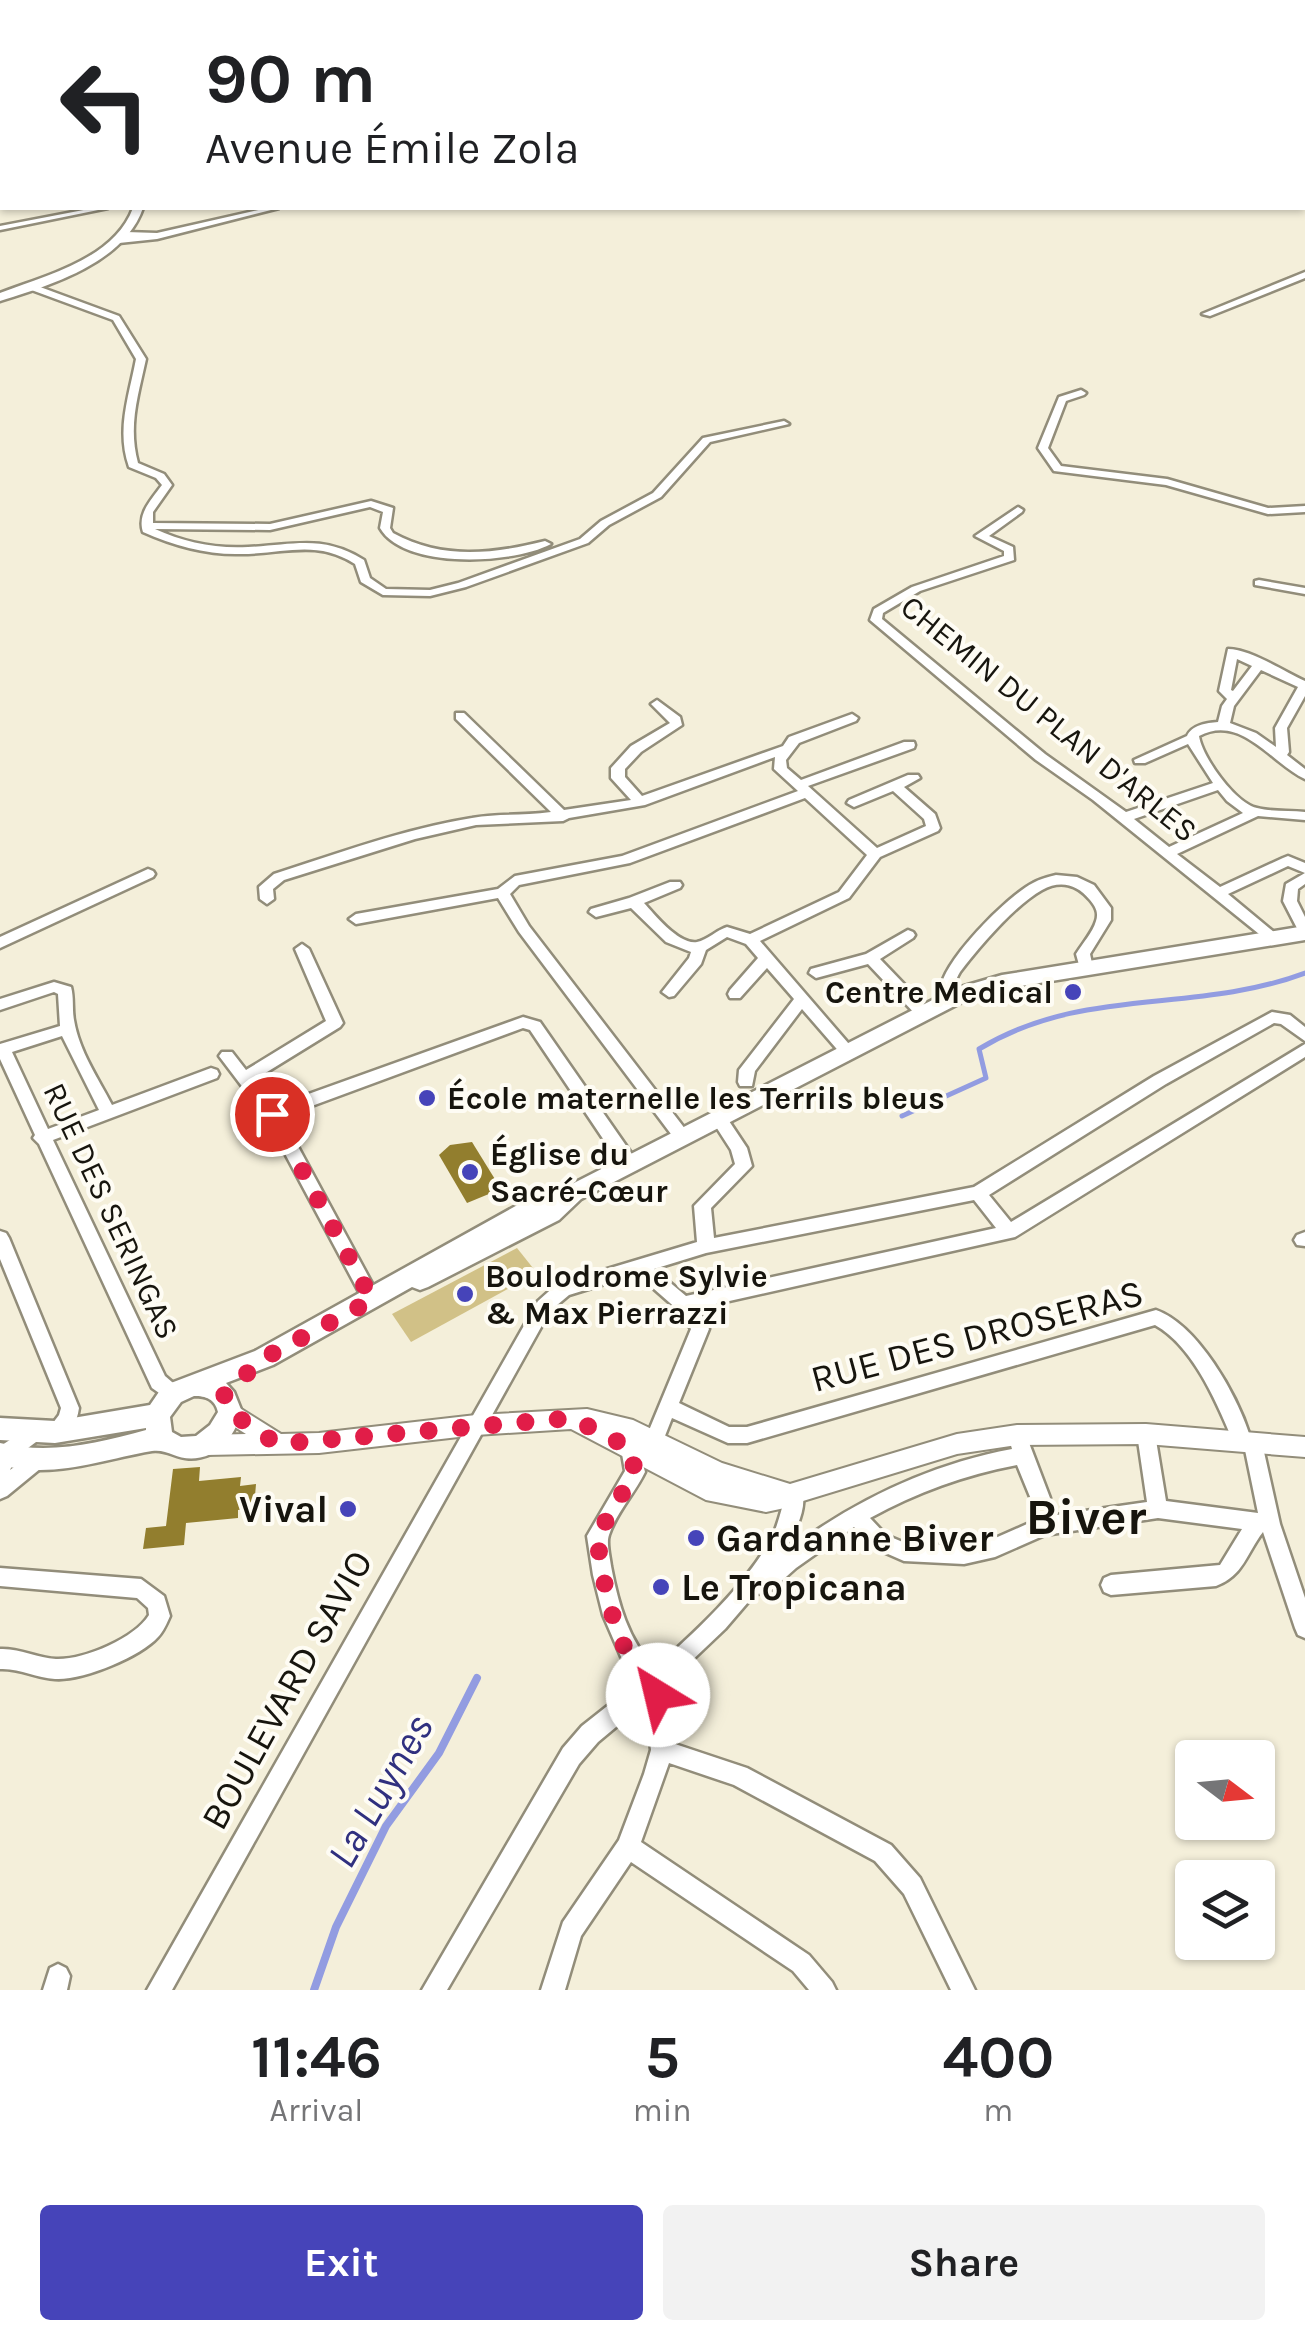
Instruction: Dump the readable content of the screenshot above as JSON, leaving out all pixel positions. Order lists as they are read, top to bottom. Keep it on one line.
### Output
{"streets":{"street":["CHEMIN DU PLAN D'ARLES","RUE DES SERINGAS","RUE DES DROSERAS","BOULEVARD SAVIO"]},"districts":["Biver"],"water":["La Luynes"],"places":["Centre Medical","École maternelle les Terrils bleus","Église du Sacré-Cœur","Boulodrome Sylvie & Max Pierrazzi","Vival","Gardanne Biver","Le Tropicana"],"north":"right","page":{"turn":["90 m","Avenue Émile Zola"],"eta":["11:46","Arrival","5","min","400","m"],"buttons":["Exit","Share"]}}
